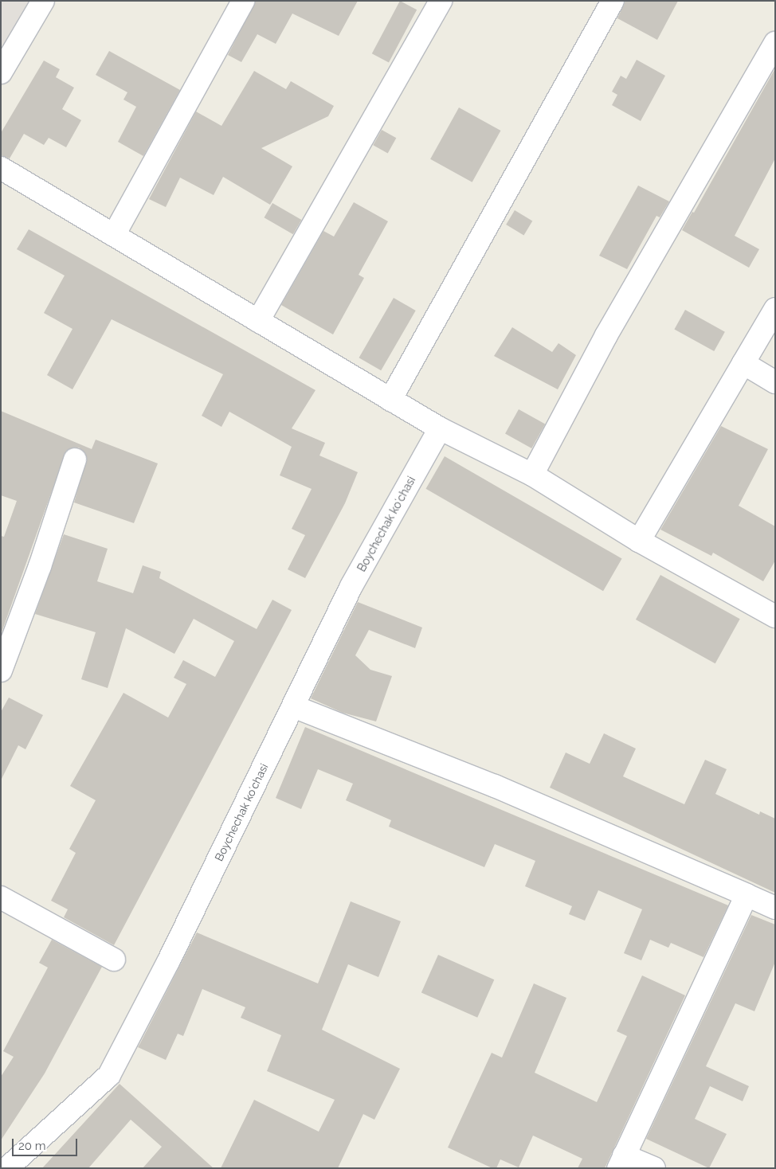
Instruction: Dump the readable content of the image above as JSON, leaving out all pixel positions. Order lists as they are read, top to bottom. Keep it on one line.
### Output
{"streets":{"street":["Boychechak koʻchasi"]},"scale_bar":"20 m"}
